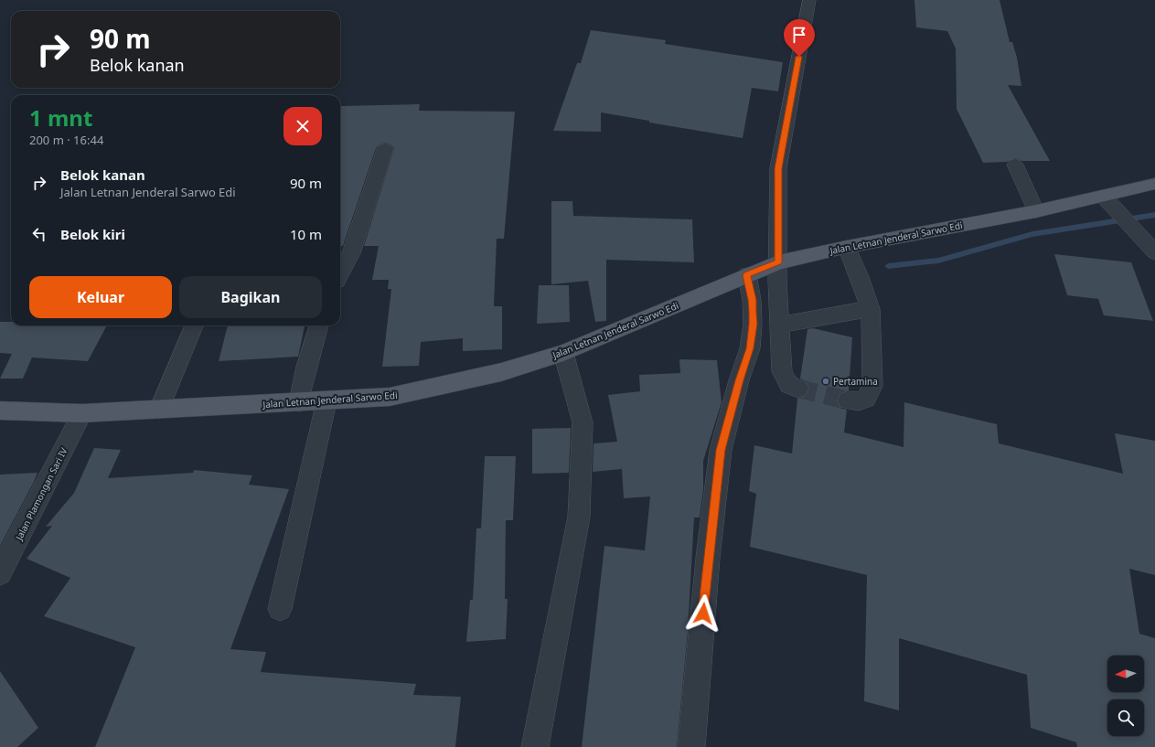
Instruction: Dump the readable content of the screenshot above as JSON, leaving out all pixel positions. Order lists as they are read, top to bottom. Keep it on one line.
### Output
{"streets":{"main road":["Jalan Letnan Jenderal Sarwo Edi"],"street":["Jalan Plamongan Sari IV"]},"crossings":[["Jalan Letnan Jenderal Sarwo Edi","Jalan Plamongan Sari IV"]],"places":["Pertamina"],"north":"left","page":{"turn":["90 m","Belok kanan"],"heading":["1 mnt","200 m · 16:44"],"list":[{"name":"Belok kanan","note":"Jalan Letnan Jenderal Sarwo Edi","value":"90 m"},{"name":"Belok kiri","value":"10 m"}],"buttons":["Keluar","Bagikan"]}}
